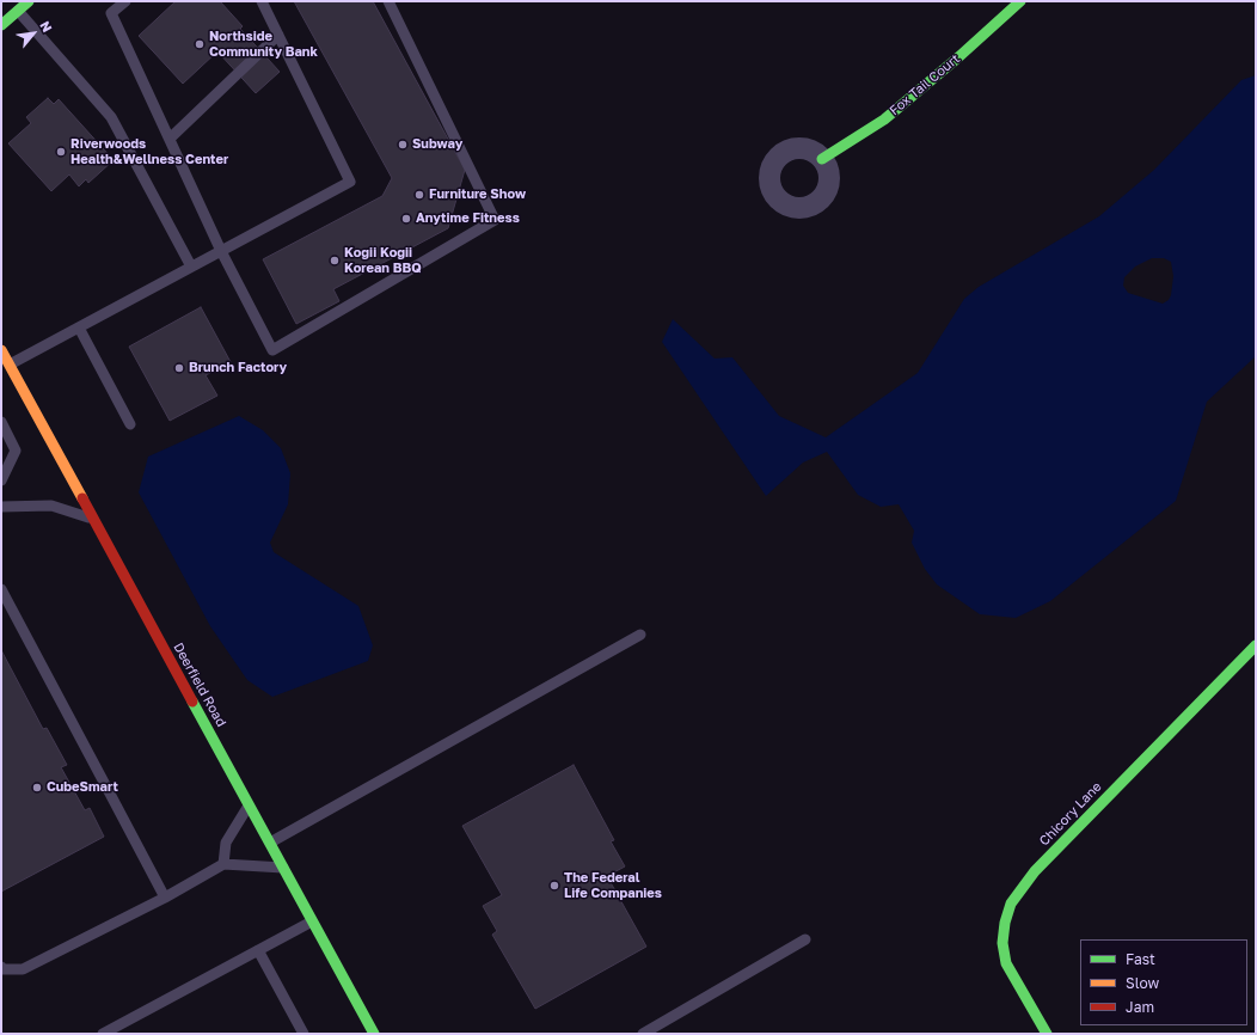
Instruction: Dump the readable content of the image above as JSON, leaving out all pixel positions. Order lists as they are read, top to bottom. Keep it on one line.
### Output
{"streets":{"main road":["Fox Tail Court","Deerfield Road","Chicory Lane"]},"places":["Northside Community Bank","Subway","Riverwoods Health&Wellness Center","Furniture Show","Anytime Fitness","Kogii Kogii Korean BBQ","Brunch Factory","CubeSmart","The Federal Life Companies"],"legend":["Fast","Slow","Jam"],"north":"top right"}
